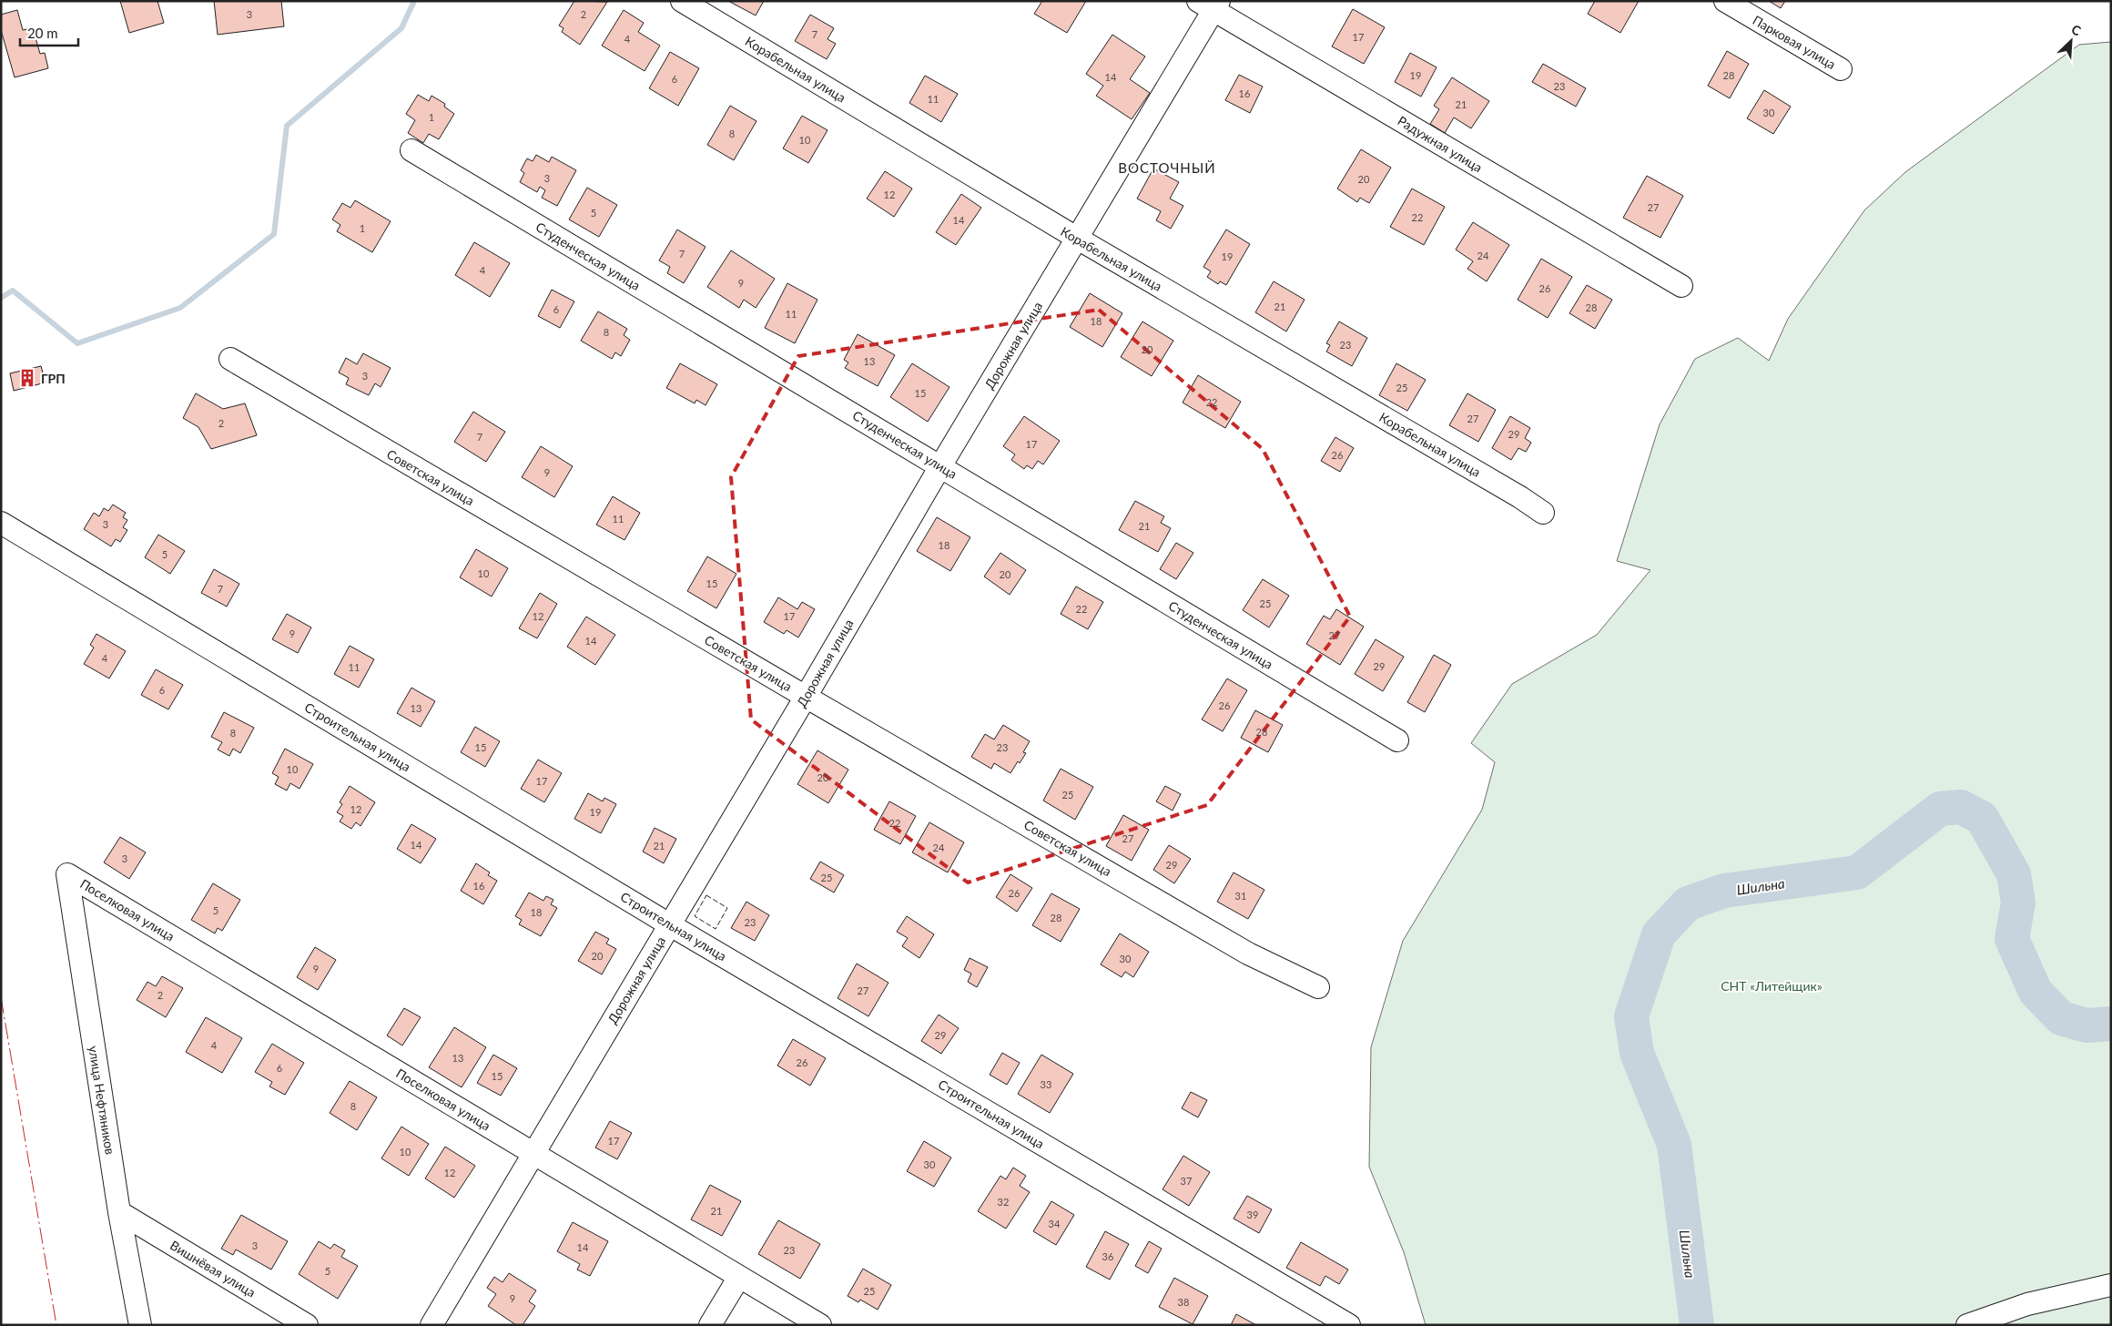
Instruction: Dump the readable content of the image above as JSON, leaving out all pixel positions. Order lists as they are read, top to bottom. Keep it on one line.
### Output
{"streets":{"street":["Парковая улица","Корабельная улица","Радужная улица","Студенческая улица","Дорожная улица","Советская улица","Строительная улица","Поселковая улица","улица Нефтяников","Вишнёвая улица"]},"crossings":[["Корабельная улица","Дорожная улица"],["Радужная улица","Дорожная улица"],["Студенческая улица","Дорожная улица"],["Дорожная улица","Советская улица"],["Дорожная улица","Строительная улица"],["Дорожная улица","Поселковая улица"],["Поселковая улица","улица Нефтяников"],["улица Нефтяников","Вишнёвая улица"]],"districts":["ВОСТОЧНЫЙ"],"water":["Шильна"],"parks":["СНТ «Литейщик»"],"places":{"building":["ГРП"]},"house_numbers":["3","2","7","17","4","19","28","14","6","23","16","11","21","30","1","8","10","3","20","12","27","5","22","14","1","7","24","19","4","9","26","21","28","6","11","18","8","23","20","13","3","25","15","22","27","2","29","7","17","26","9","11","3","21","18","5","10","20","15","7","25","22","12","17","9","27","14","4","29","11","6","26","13","28","8","15","23","10","20","17","25","12","19","22","27","14","21","24","3","29","25","16","26","31","5","18","28","23","20","30","9","27","2","29","4","13","26","6","15","33","8","17","10","30","12","37","32","21","39","34","3","14","23","36","5","25","9","38"],"scale_bar":"20 m","north":"top right"}
